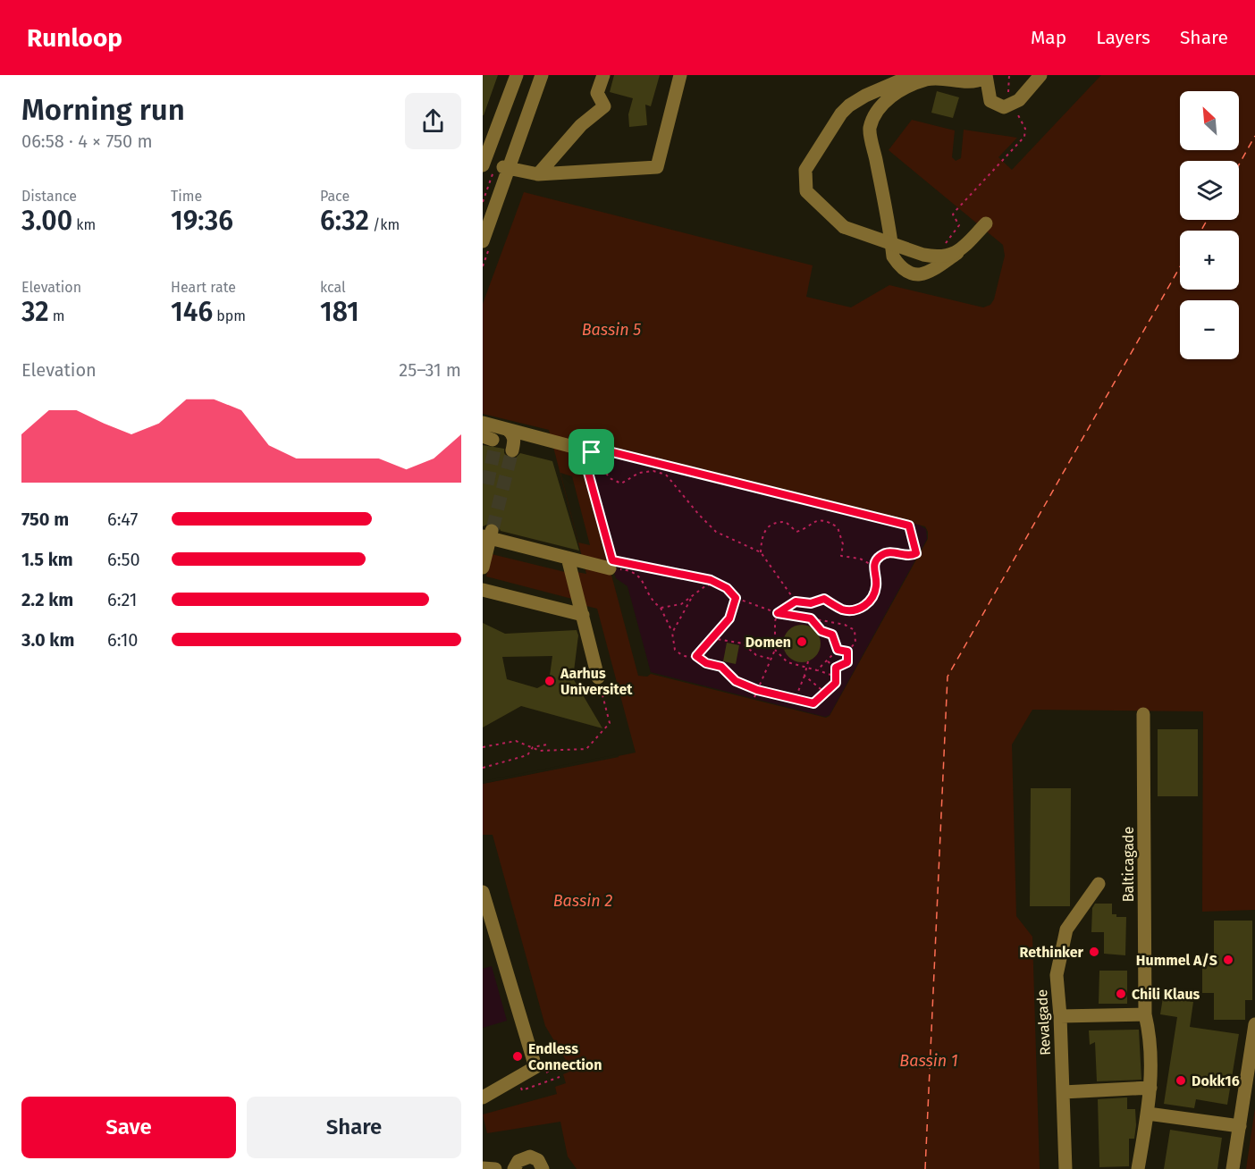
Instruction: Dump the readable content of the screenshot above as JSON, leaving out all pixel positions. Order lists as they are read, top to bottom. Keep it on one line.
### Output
{"streets":{"street":["Balticagade","Revalgade"]},"water":["Bassin 5","Bassin 2","Bassin 1"],"places":["Domen","Aarhus Universitet","Rethinker","Hummel A/S","Chili Klaus","Endless Connection","Dokk16"],"north":"top left","page":{"header":"Runloop","nav":["Map","Layers","Share"],"heading":["Morning run","06:58 · 4 × 750 m"],"map_buttons":["+","−"],"stats":[["Distance","3.00 km"],["Time","19:36"],["Pace","6:32 /km"],["Elevation","32 m"],["Heart rate","146 bpm"],["kcal","181"]],"chart":["Elevation","25–31 m"],"list":[{"name":"750 m","note":"6:47"},{"name":"1.5 km","note":"6:50"},{"name":"2.2 km","note":"6:21"},{"name":"3.0 km","note":"6:10"}],"buttons":["Save","Share"]}}
